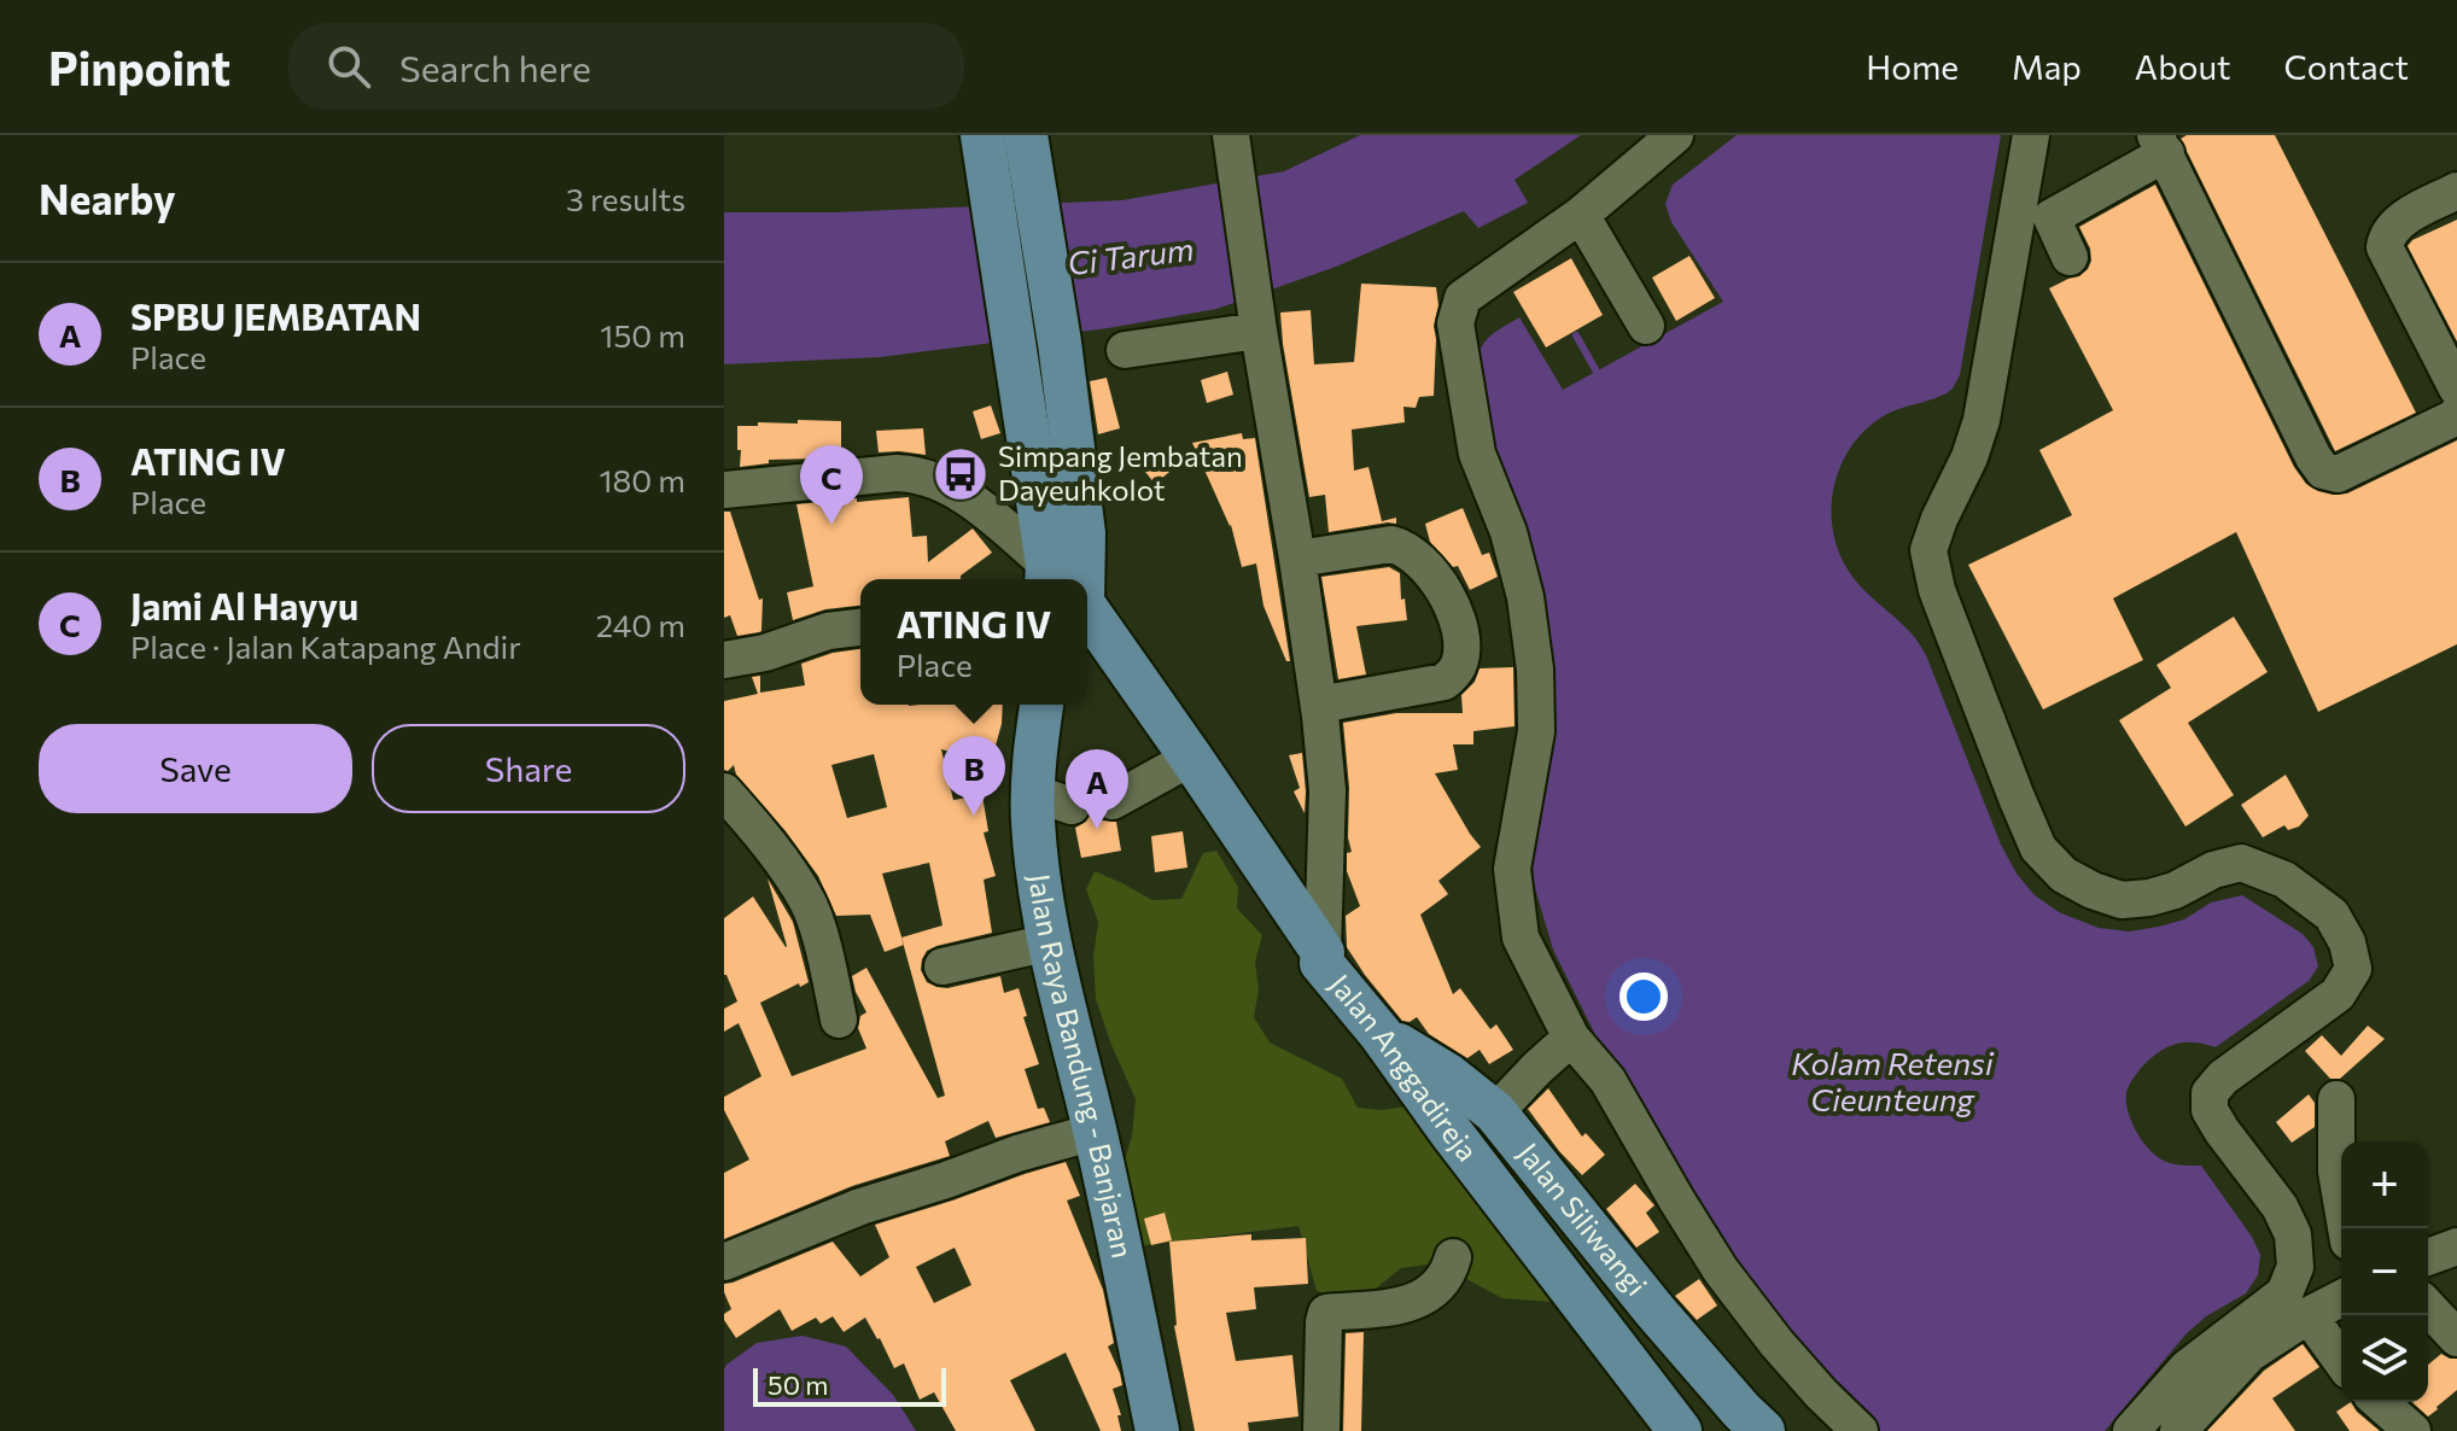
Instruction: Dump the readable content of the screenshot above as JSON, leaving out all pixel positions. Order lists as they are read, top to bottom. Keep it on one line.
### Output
{"streets":{"main road":["Jalan Raya Bandung - Banjaran","Jalan Anggadireja","Jalan Siliwangi"]},"crossings":[["Jalan Anggadireja","Jalan Siliwangi"]],"water":["Ci Tarum","Kolam Retensi Cieunteung"],"places":{"bus stop":["Simpang Jembatan Dayeuhkolot"]},"scale_bar":"50 m","page":{"header":"Pinpoint","search":"Search here","nav":["Home","Map","About","Contact"],"heading":["Nearby","3 results"],"list":[{"mark":"A","name":"SPBU JEMBATAN","note":"Place","value":"150 m"},{"mark":"B","name":"ATING IV","note":"Place","value":"180 m"},{"mark":"C","name":"Jami Al Hayyu","note":"Place · Jalan Katapang Andir","value":"240 m"}],"pins":["C","B","A"],"popup":["ATING IV","Place"],"buttons":["Save","Share"],"map_buttons":["+","−"],"scale":"50 m"}}
